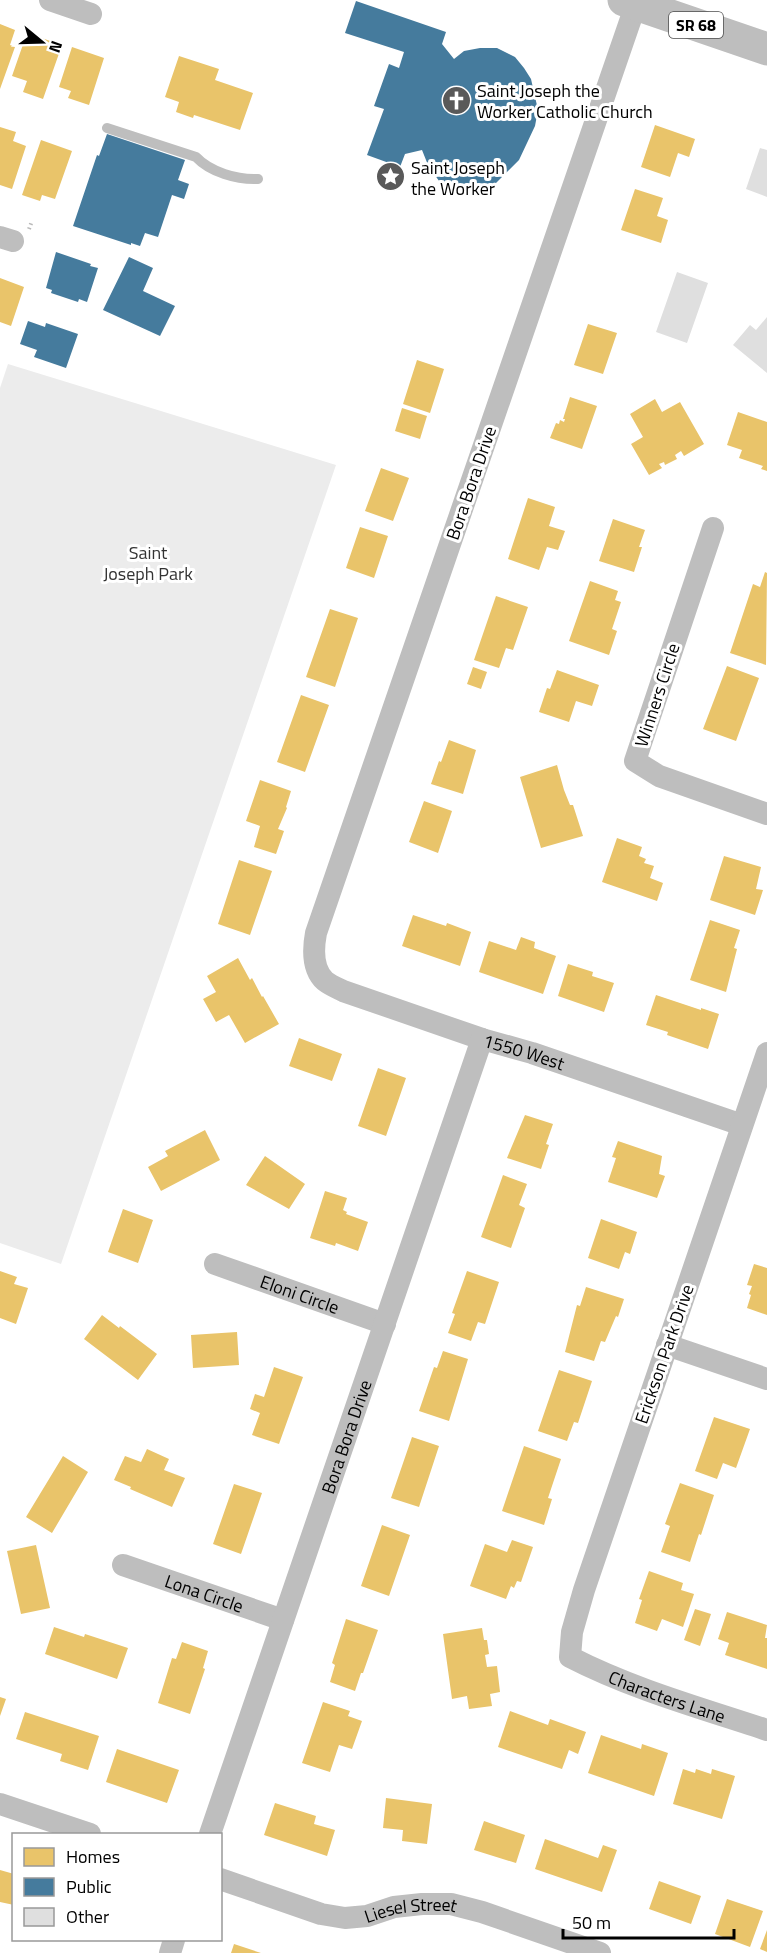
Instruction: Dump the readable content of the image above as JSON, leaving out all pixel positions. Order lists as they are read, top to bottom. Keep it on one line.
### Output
{"streets":{"main road":["SR 68"],"street":["Bora Bora Drive","Winners Circle","1550 West","Eloni Circle","Erickson Park Drive","Lona Circle","Characters Lane","Liesel Street"]},"crossings":[["SR 68","Bora Bora Drive"],["Bora Bora Drive","1550 West"],["Bora Bora Drive","Eloni Circle"],["Bora Bora Drive","Lona Circle"],["1550 West","Erickson Park Drive"],["Erickson Park Drive","Characters Lane"]],"parks":["Saint Joseph Park"],"places":{"church":["Saint Joseph the Worker Catholic Church"],"place":["Saint Joseph the Worker"]},"legend":["Homes","Public","Other"],"scale_bar":"50 m","north":"right"}
